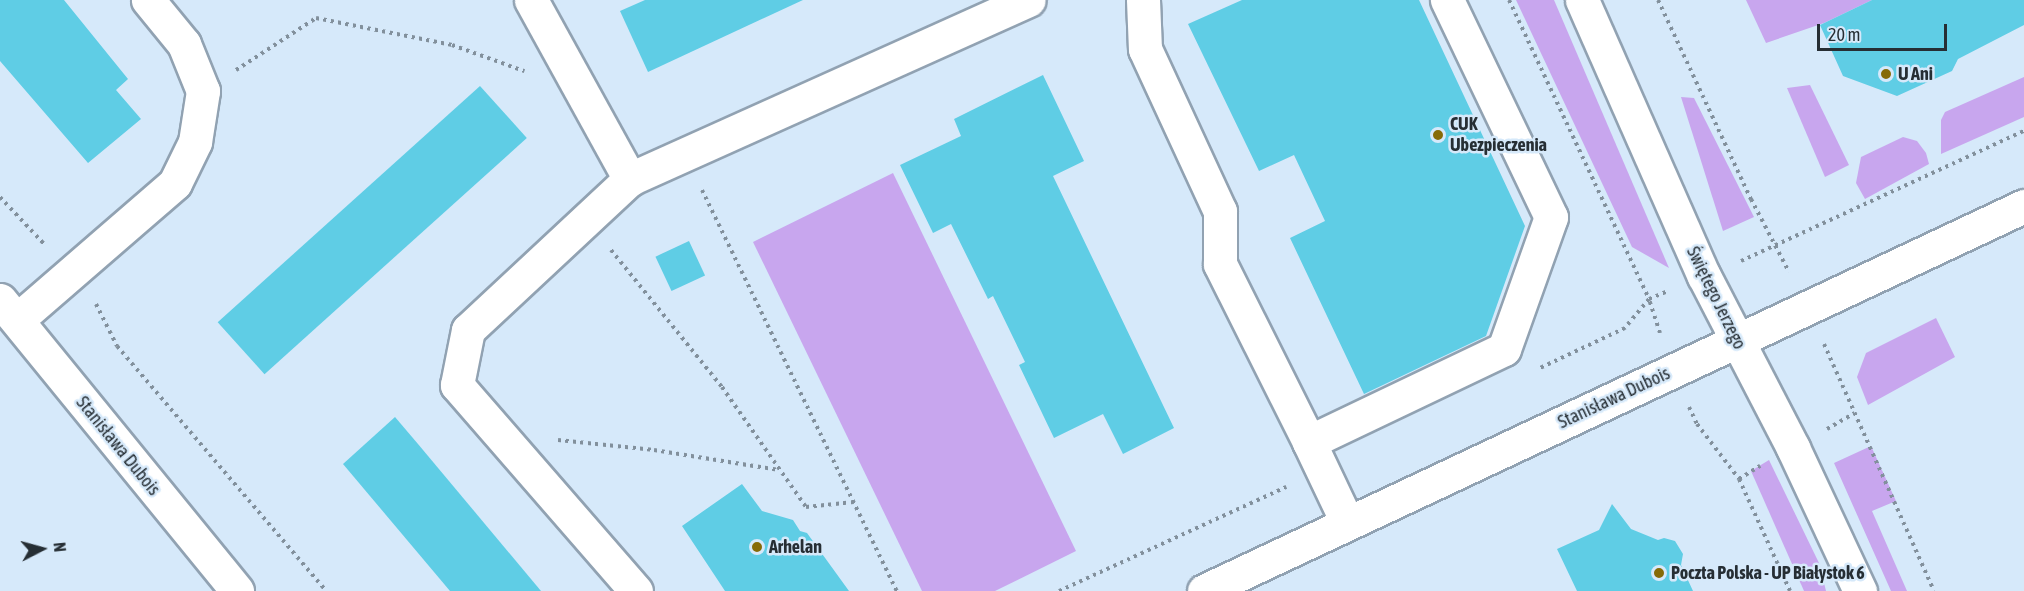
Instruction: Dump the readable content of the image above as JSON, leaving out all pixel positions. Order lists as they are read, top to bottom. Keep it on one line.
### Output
{"streets":{"street":["Świętego Jerzego","Stanisława Dubois"]},"crossings":[["Świętego Jerzego","Stanisława Dubois"]],"places":["U Ani","CUK Ubezpieczenia","Arhelan","Poczta Polska - UP Białystok 6"],"scale_bar":"20 m","north":"right"}
